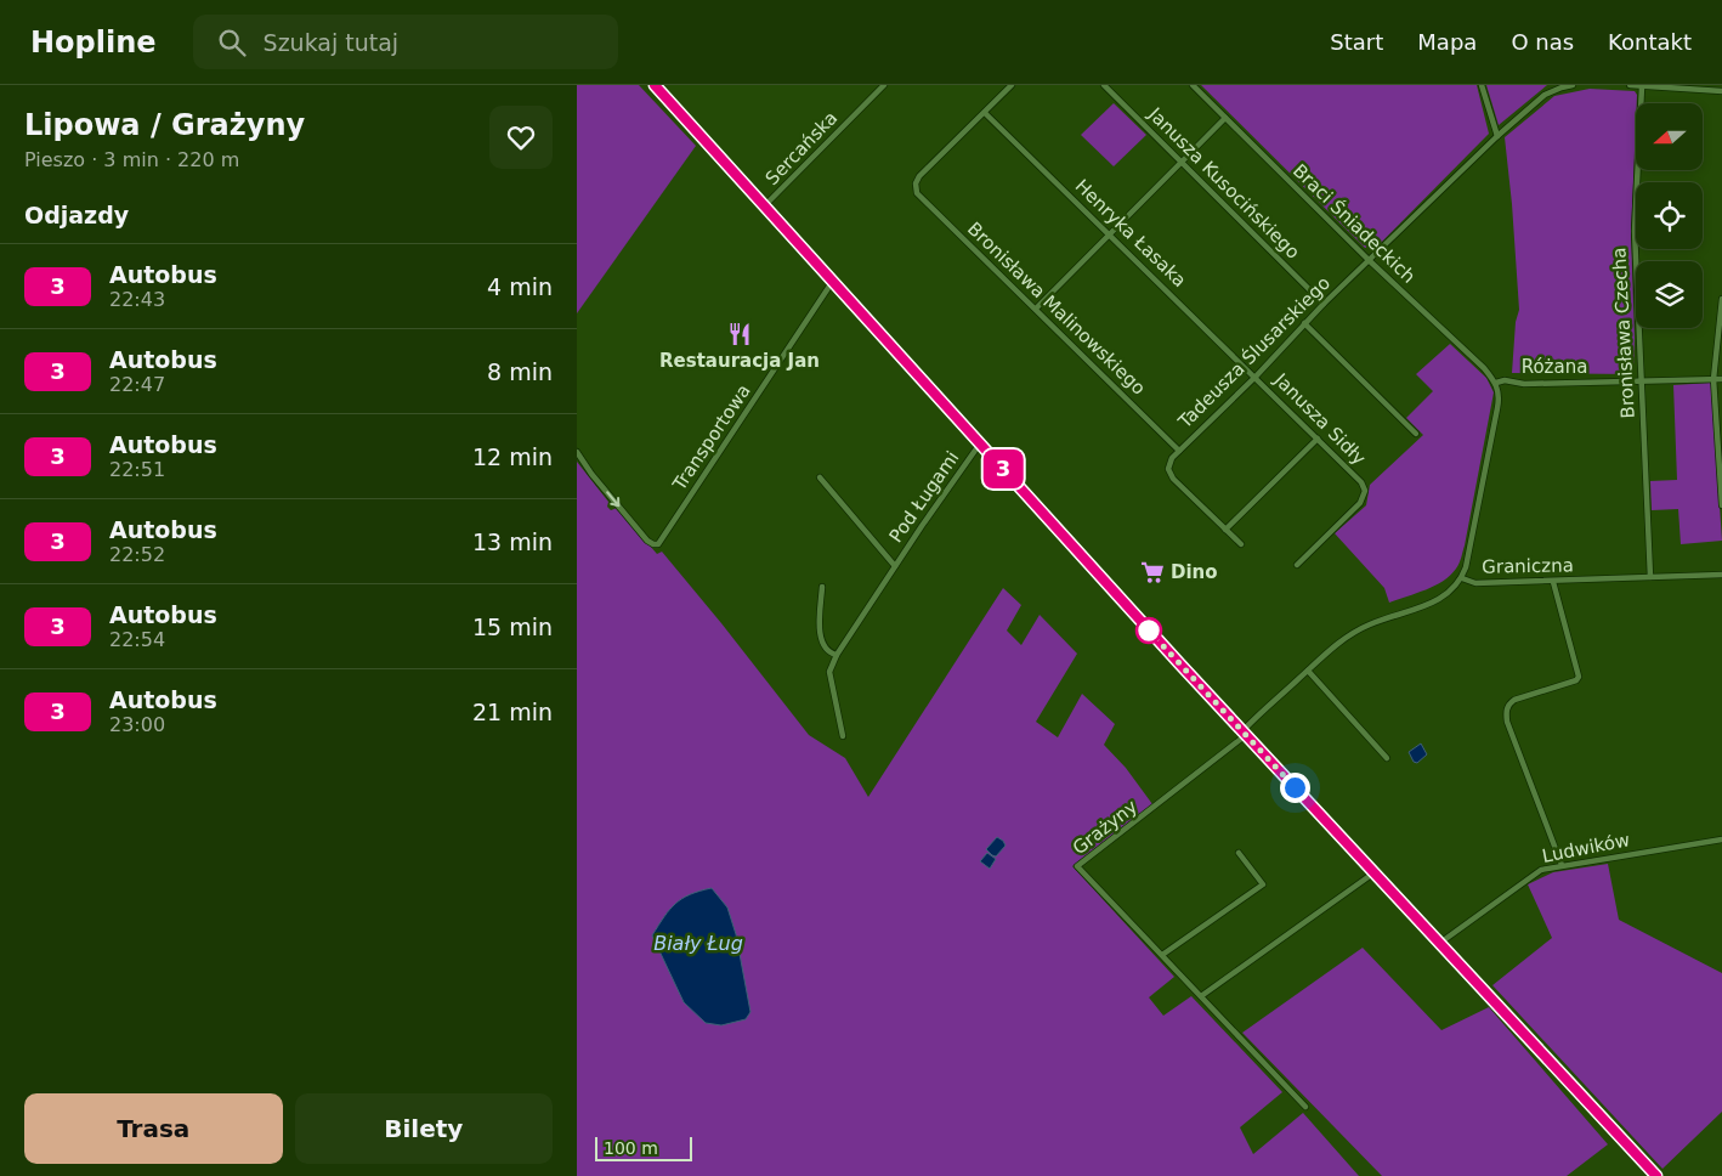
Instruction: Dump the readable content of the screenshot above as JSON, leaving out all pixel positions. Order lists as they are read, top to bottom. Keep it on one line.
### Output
{"streets":{"street":["Sercańska","Janusza Kusocińskiego","Braci Śniadeckich","Henryka Łasaka","Bronisława Malinowskiego","Bronisława Czecha","Tadeusza Ślusarskiego","Różana","Janusza Sidły","Transportowa","Pod Ługami","Graniczna","Grażyny","Ludwików"]},"crossings":[["Janusza Kusocińskiego","Tadeusza Ślusarskiego"],["Braci Śniadeckich","Tadeusza Ślusarskiego"],["Braci Śniadeckich","Różana"],["Henryka Łasaka","Bronisława Malinowskiego"],["Henryka Łasaka","Tadeusza Ślusarskiego"],["Henryka Łasaka","Janusza Sidły"],["Bronisława Malinowskiego","Tadeusza Ślusarskiego"],["Bronisława Czecha","Różana"],["Bronisława Czecha","Graniczna"],["Tadeusza Ślusarskiego","Janusza Sidły"],["Graniczna","Grażyny"]],"water":["Biały Ług"],"places":{"restaurant":["Restauracja Jan"],"supermarket":["Dino"]},"lines":["bus line 3"],"scale_bar":"100 m","north":"left","page":{"header":"Hopline","search":"Szukaj tutaj","nav":["Start","Mapa","O nas","Kontakt"],"heading":[["Lipowa / Grażyny","Pieszo · 3 min · 220 m"],"Odjazdy"],"on_map":"3","list":[{"mark":"3","name":"Autobus","note":"22:43","value":"4 min"},{"mark":"3","name":"Autobus","note":"22:47","value":"8 min"},{"mark":"3","name":"Autobus","note":"22:51","value":"12 min"},{"mark":"3","name":"Autobus","note":"22:52","value":"13 min"},{"mark":"3","name":"Autobus","note":"22:54","value":"15 min"},{"mark":"3","name":"Autobus","note":"23:00","value":"21 min"}],"buttons":["Trasa","Bilety"],"scale":"100 m"}}
